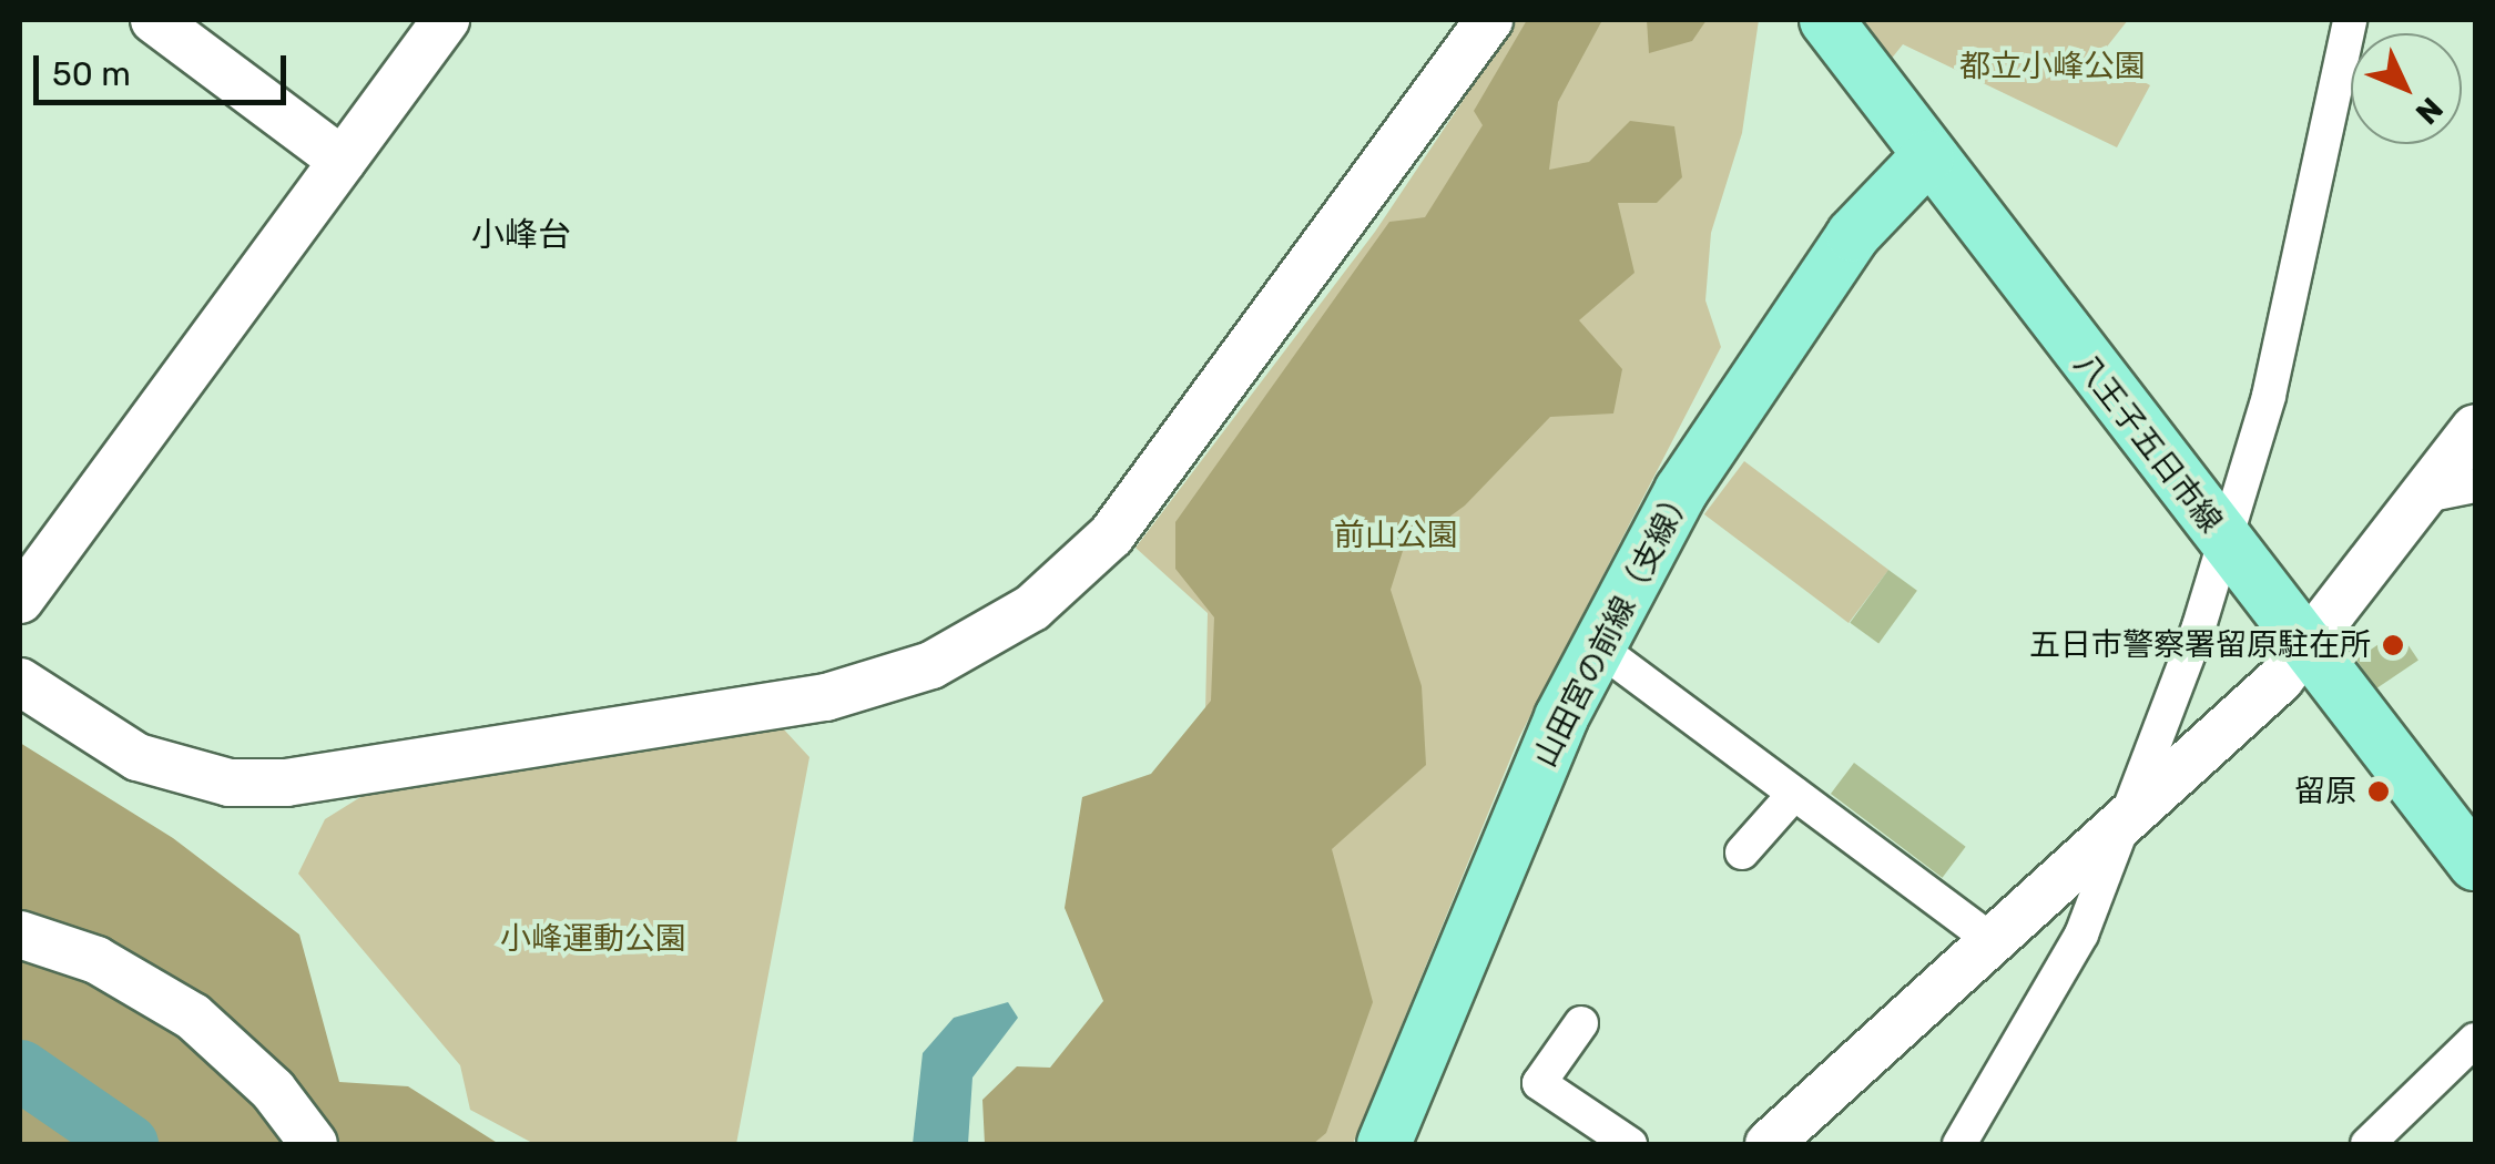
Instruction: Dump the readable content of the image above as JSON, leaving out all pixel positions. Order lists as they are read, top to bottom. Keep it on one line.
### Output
{"streets":{"main road":["八王子五日市線","山田宮の前線（支線）"]},"crossings":[["八王子五日市線","山田宮の前線（支線）"]],"districts":["小峰台"],"parks":["都立小峰公園","前山公園","小峰運動公園"],"places":["五日市警察署留原駐在所","留原"],"scale_bar":"50 m","north":"bottom right"}
